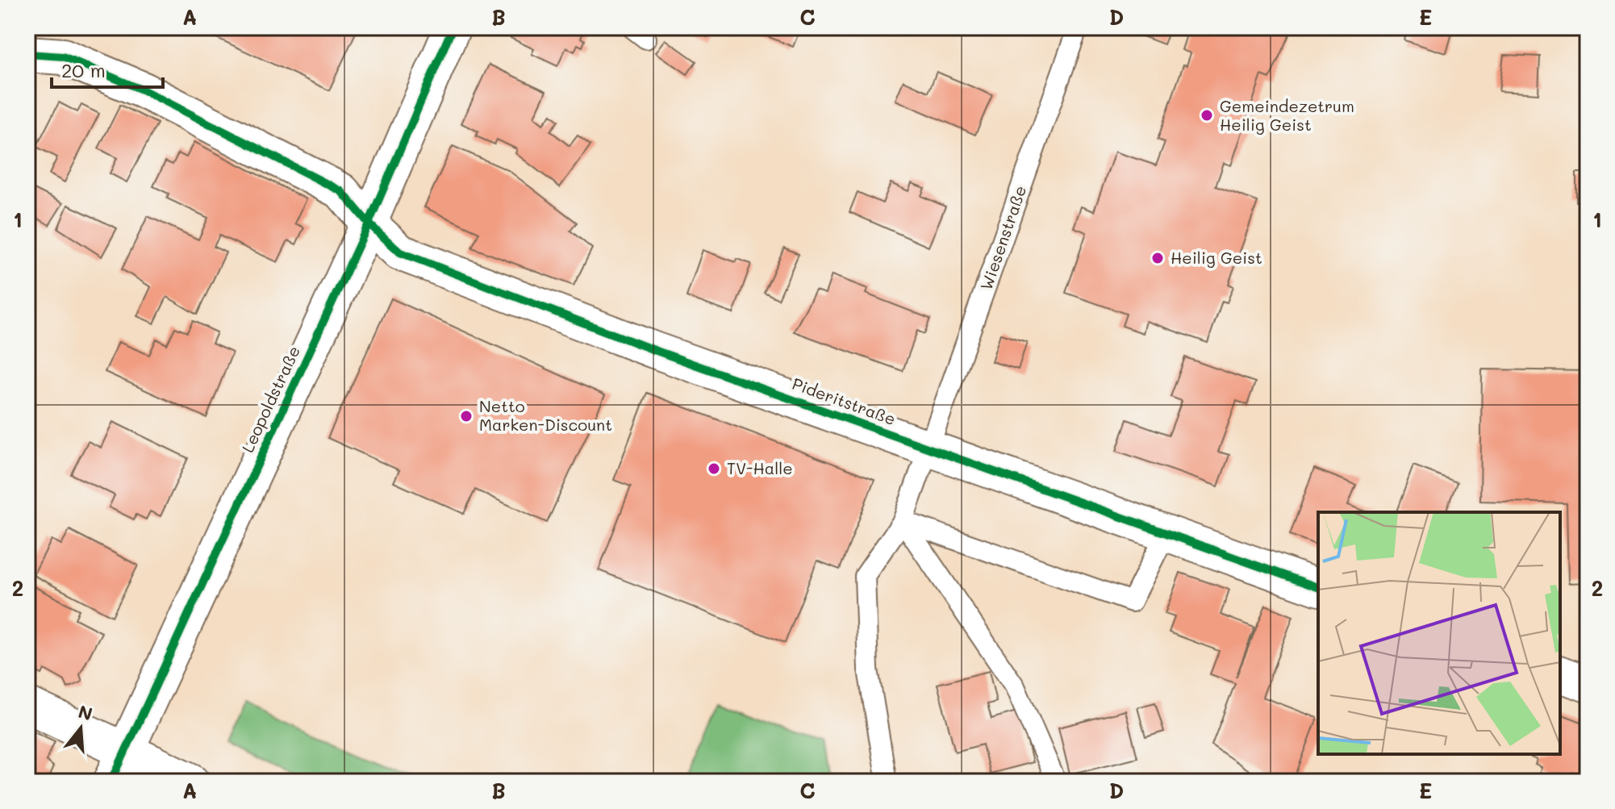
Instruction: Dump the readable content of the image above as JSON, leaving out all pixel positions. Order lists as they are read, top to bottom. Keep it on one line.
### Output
{"streets":{"street":["Leopoldstraße","Pideritstraße"],"lane":["Wiesenstraße"]},"crossings":[["Wiesenstraße","Pideritstraße"],["Leopoldstraße","Pideritstraße"]],"places":["Gemeindezetrum Heilig Geist","Heilig Geist","Netto Marken-Discount","TV-Halle"],"scale_bar":"20 m","north":"top","grid":{"columns":["A","B","C","D","E"],"rows":["1","2"]}}
